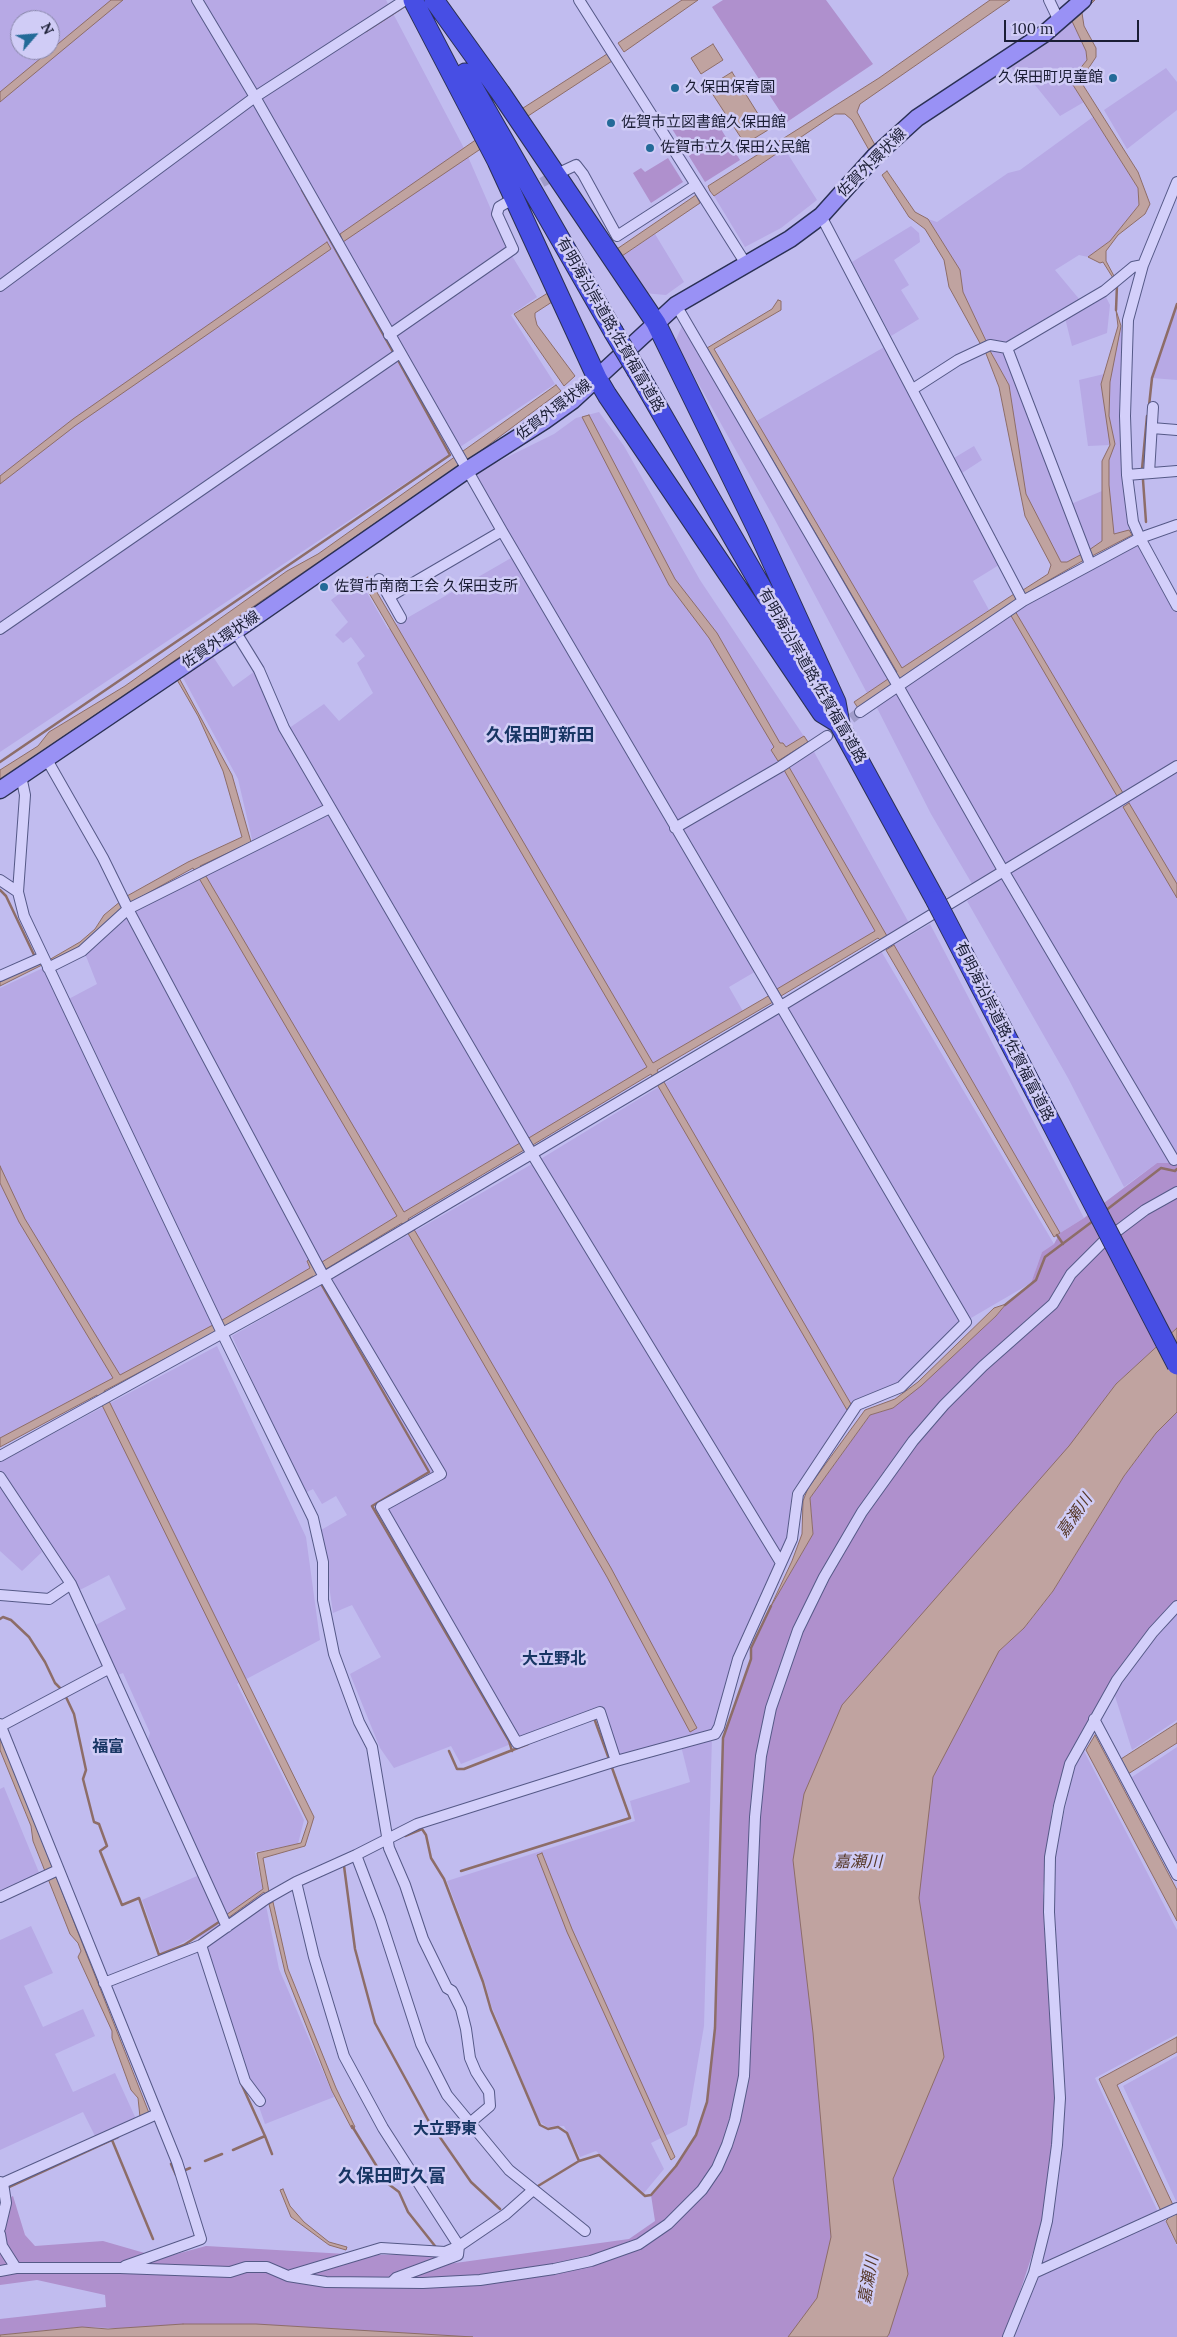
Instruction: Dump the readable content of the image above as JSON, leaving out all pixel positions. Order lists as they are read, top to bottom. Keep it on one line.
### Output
{"streets":{"highway":["有明海沿岸道路;佐賀福富道路"],"main road":["佐賀外環状線"]},"districts":["久保田町新田","大立野北","福富","大立野東","久保田町久富"],"water":["嘉瀬川"],"places":["久保田町児童館","久保田保育園","佐賀市立図書館久保田館","佐賀市立久保田公民館","佐賀市南商工会 久保田支所"],"scale_bar":"100 m","north":"top right"}
